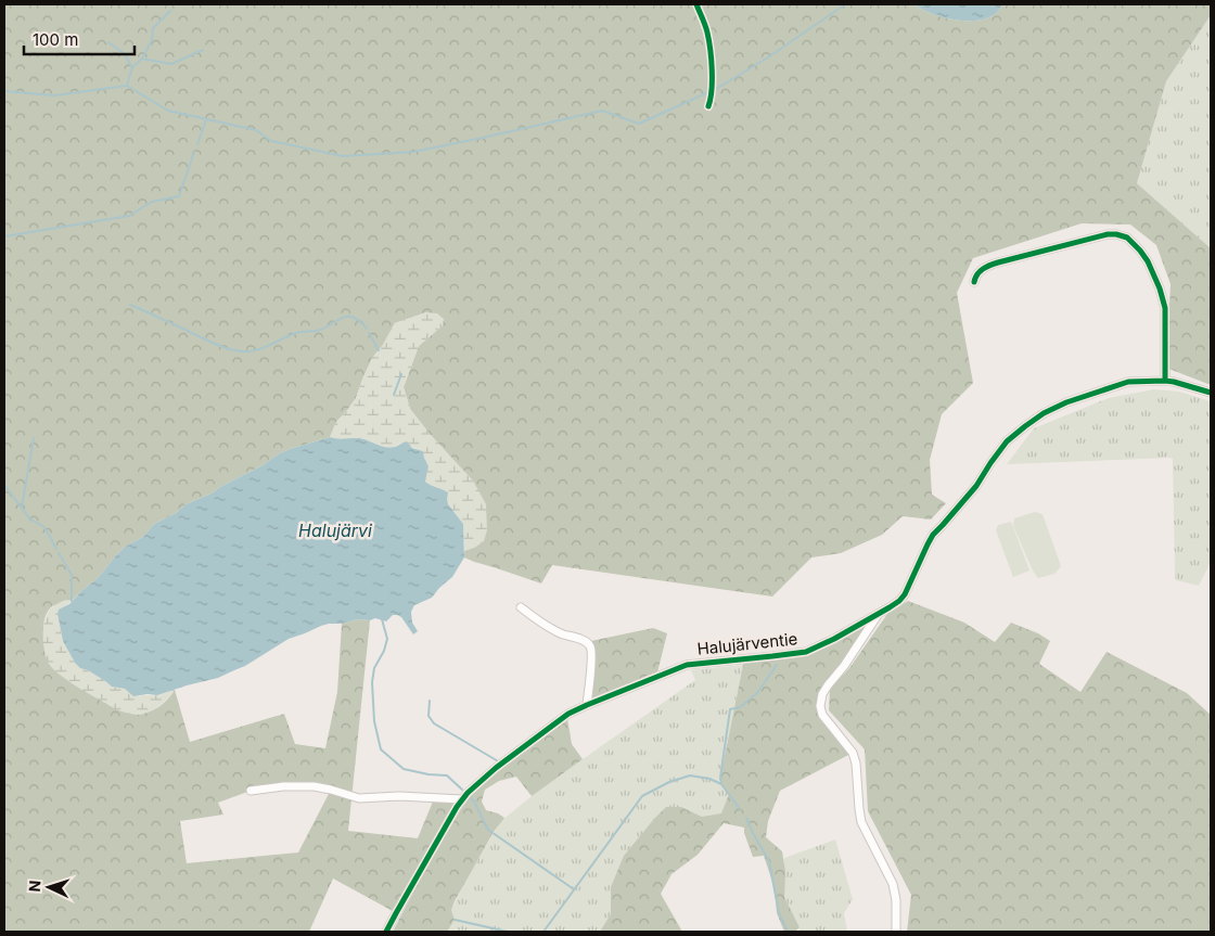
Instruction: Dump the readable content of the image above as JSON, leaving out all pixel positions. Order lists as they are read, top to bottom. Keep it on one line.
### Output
{"streets":{"street":["Halujärventie"]},"water":["Halujärvi"],"scale_bar":"100 m","north":"left"}
